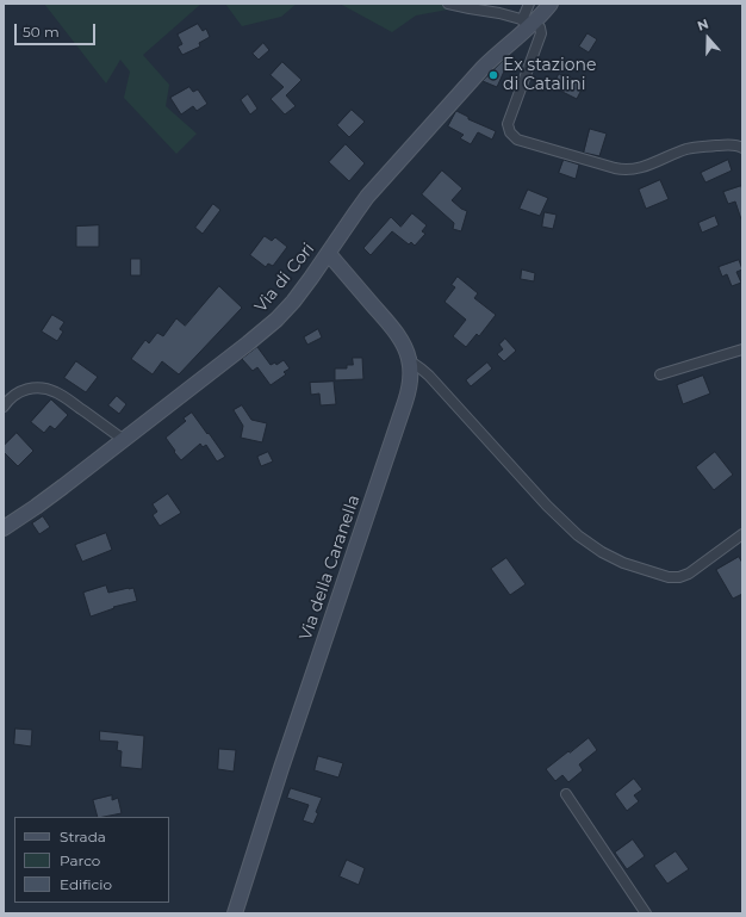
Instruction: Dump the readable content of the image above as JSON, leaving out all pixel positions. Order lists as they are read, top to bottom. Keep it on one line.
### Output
{"streets":{"main road":["Via di Cori","Via della Caranella"]},"crossings":[["Via di Cori","Via della Caranella"]],"places":["Ex stazione di Catalini"],"legend":["Strada","Parco","Edificio"],"scale_bar":"50 m","north":"top"}
